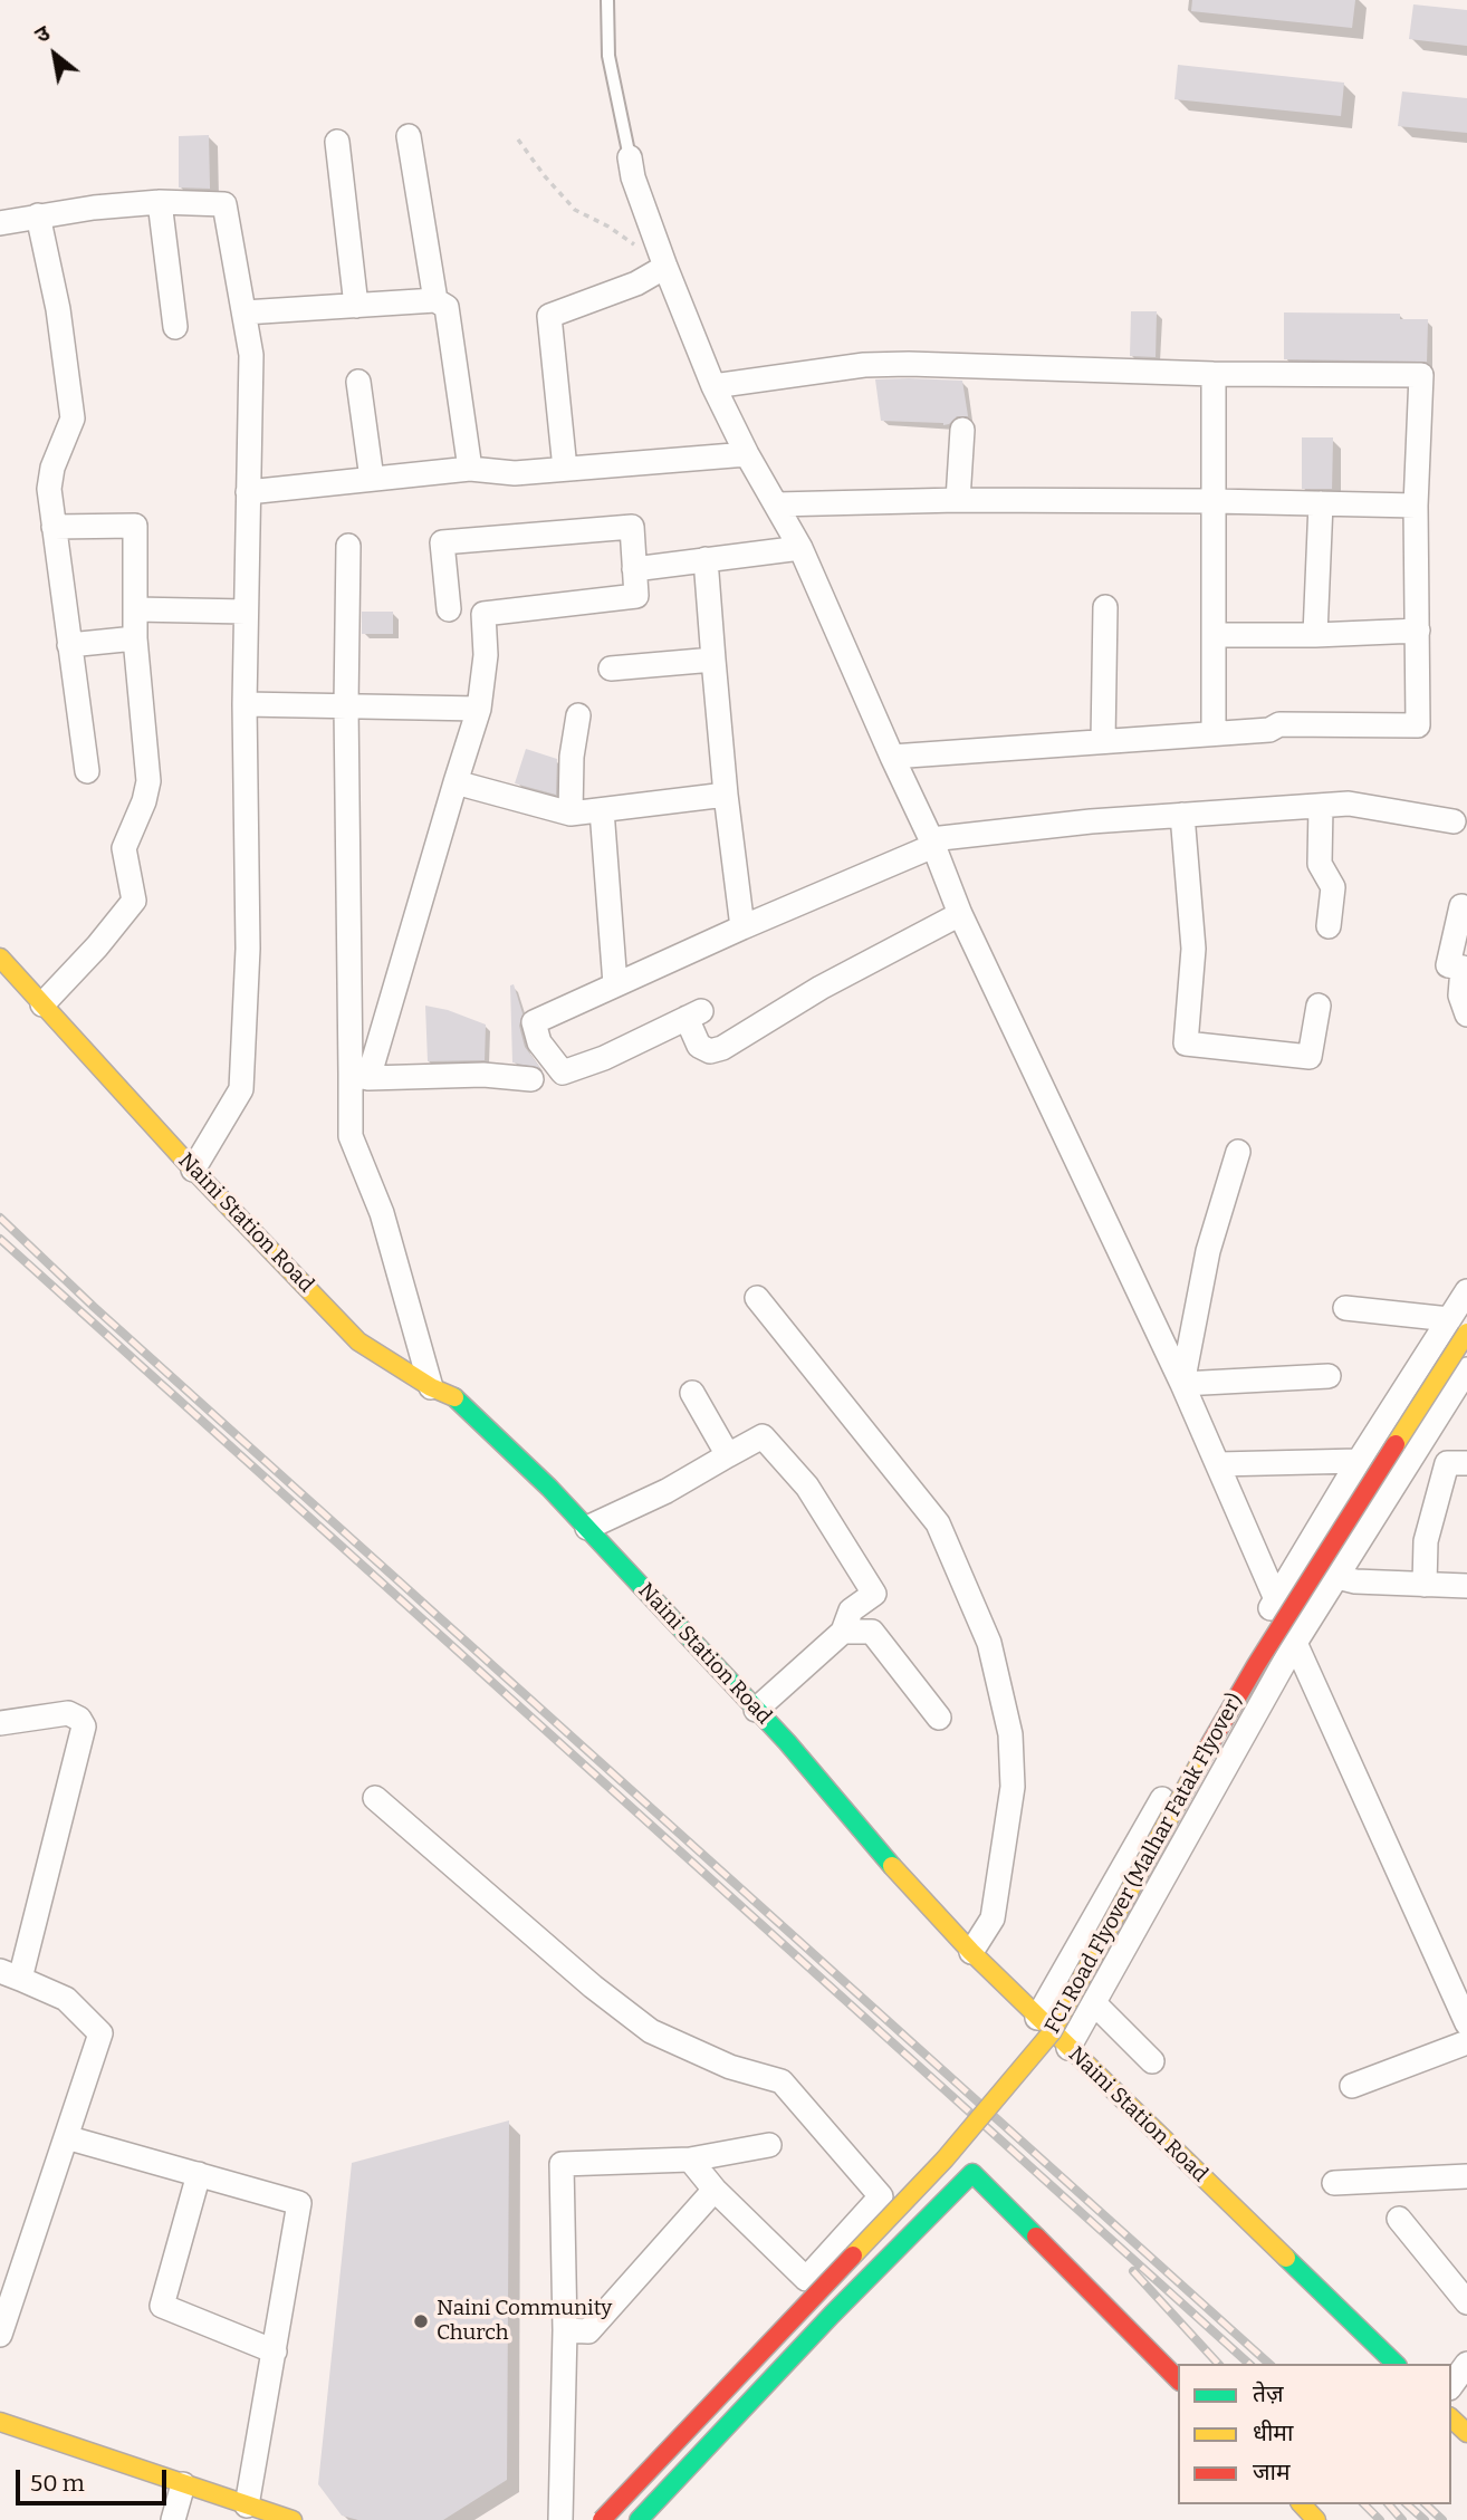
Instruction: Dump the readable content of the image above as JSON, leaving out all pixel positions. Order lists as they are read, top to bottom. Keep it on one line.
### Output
{"streets":{"street":["Naini Station Road","FCI Road Flyover (Malhar Fatak Flyover)"]},"places":["Naini Community Church"],"legend":["तेज़","धीमा","जाम"],"scale_bar":"50 m","north":"top left"}
